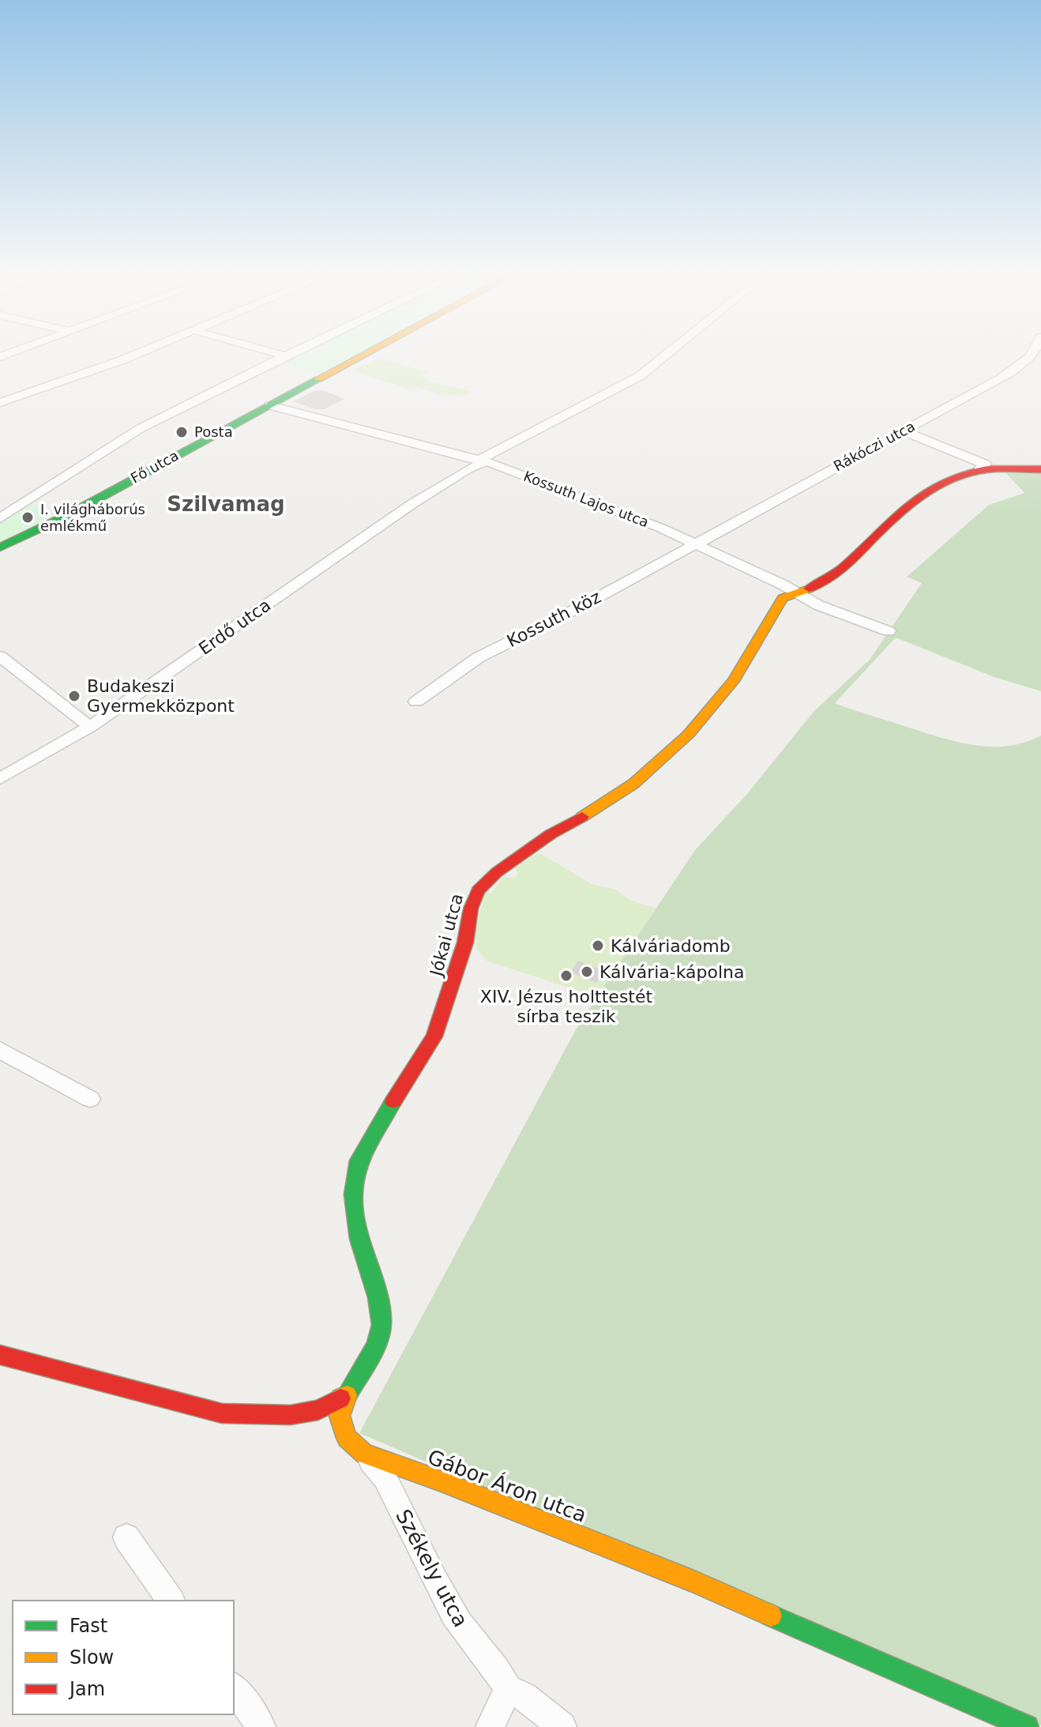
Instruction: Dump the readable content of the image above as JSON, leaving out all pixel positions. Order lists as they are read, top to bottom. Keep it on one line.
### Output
{"streets":{"street":["Rákóczi utca","Fő utca","Kossuth Lajos utca","Kossuth köz","Erdő utca","Jókai utca","Gábor Áron utca","Székely utca"]},"crossings":[["Rákóczi utca","Kossuth Lajos utca"],["Rákóczi utca","Kossuth köz"],["Fő utca","Kossuth Lajos utca"],["Kossuth Lajos utca","Kossuth köz"],["Kossuth Lajos utca","Erdő utca"],["Kossuth Lajos utca","Jókai utca"],["Jókai utca","Gábor Áron utca"],["Gábor Áron utca","Székely utca"]],"districts":["Szilvamag"],"places":["Posta","I. világháborús emlékmű","Budakeszi Gyermekközpont","Kálváriadomb","Kálvária-kápolna","XIV. Jézus holttestét sírba teszik"],"legend":["Fast","Slow","Jam"]}
